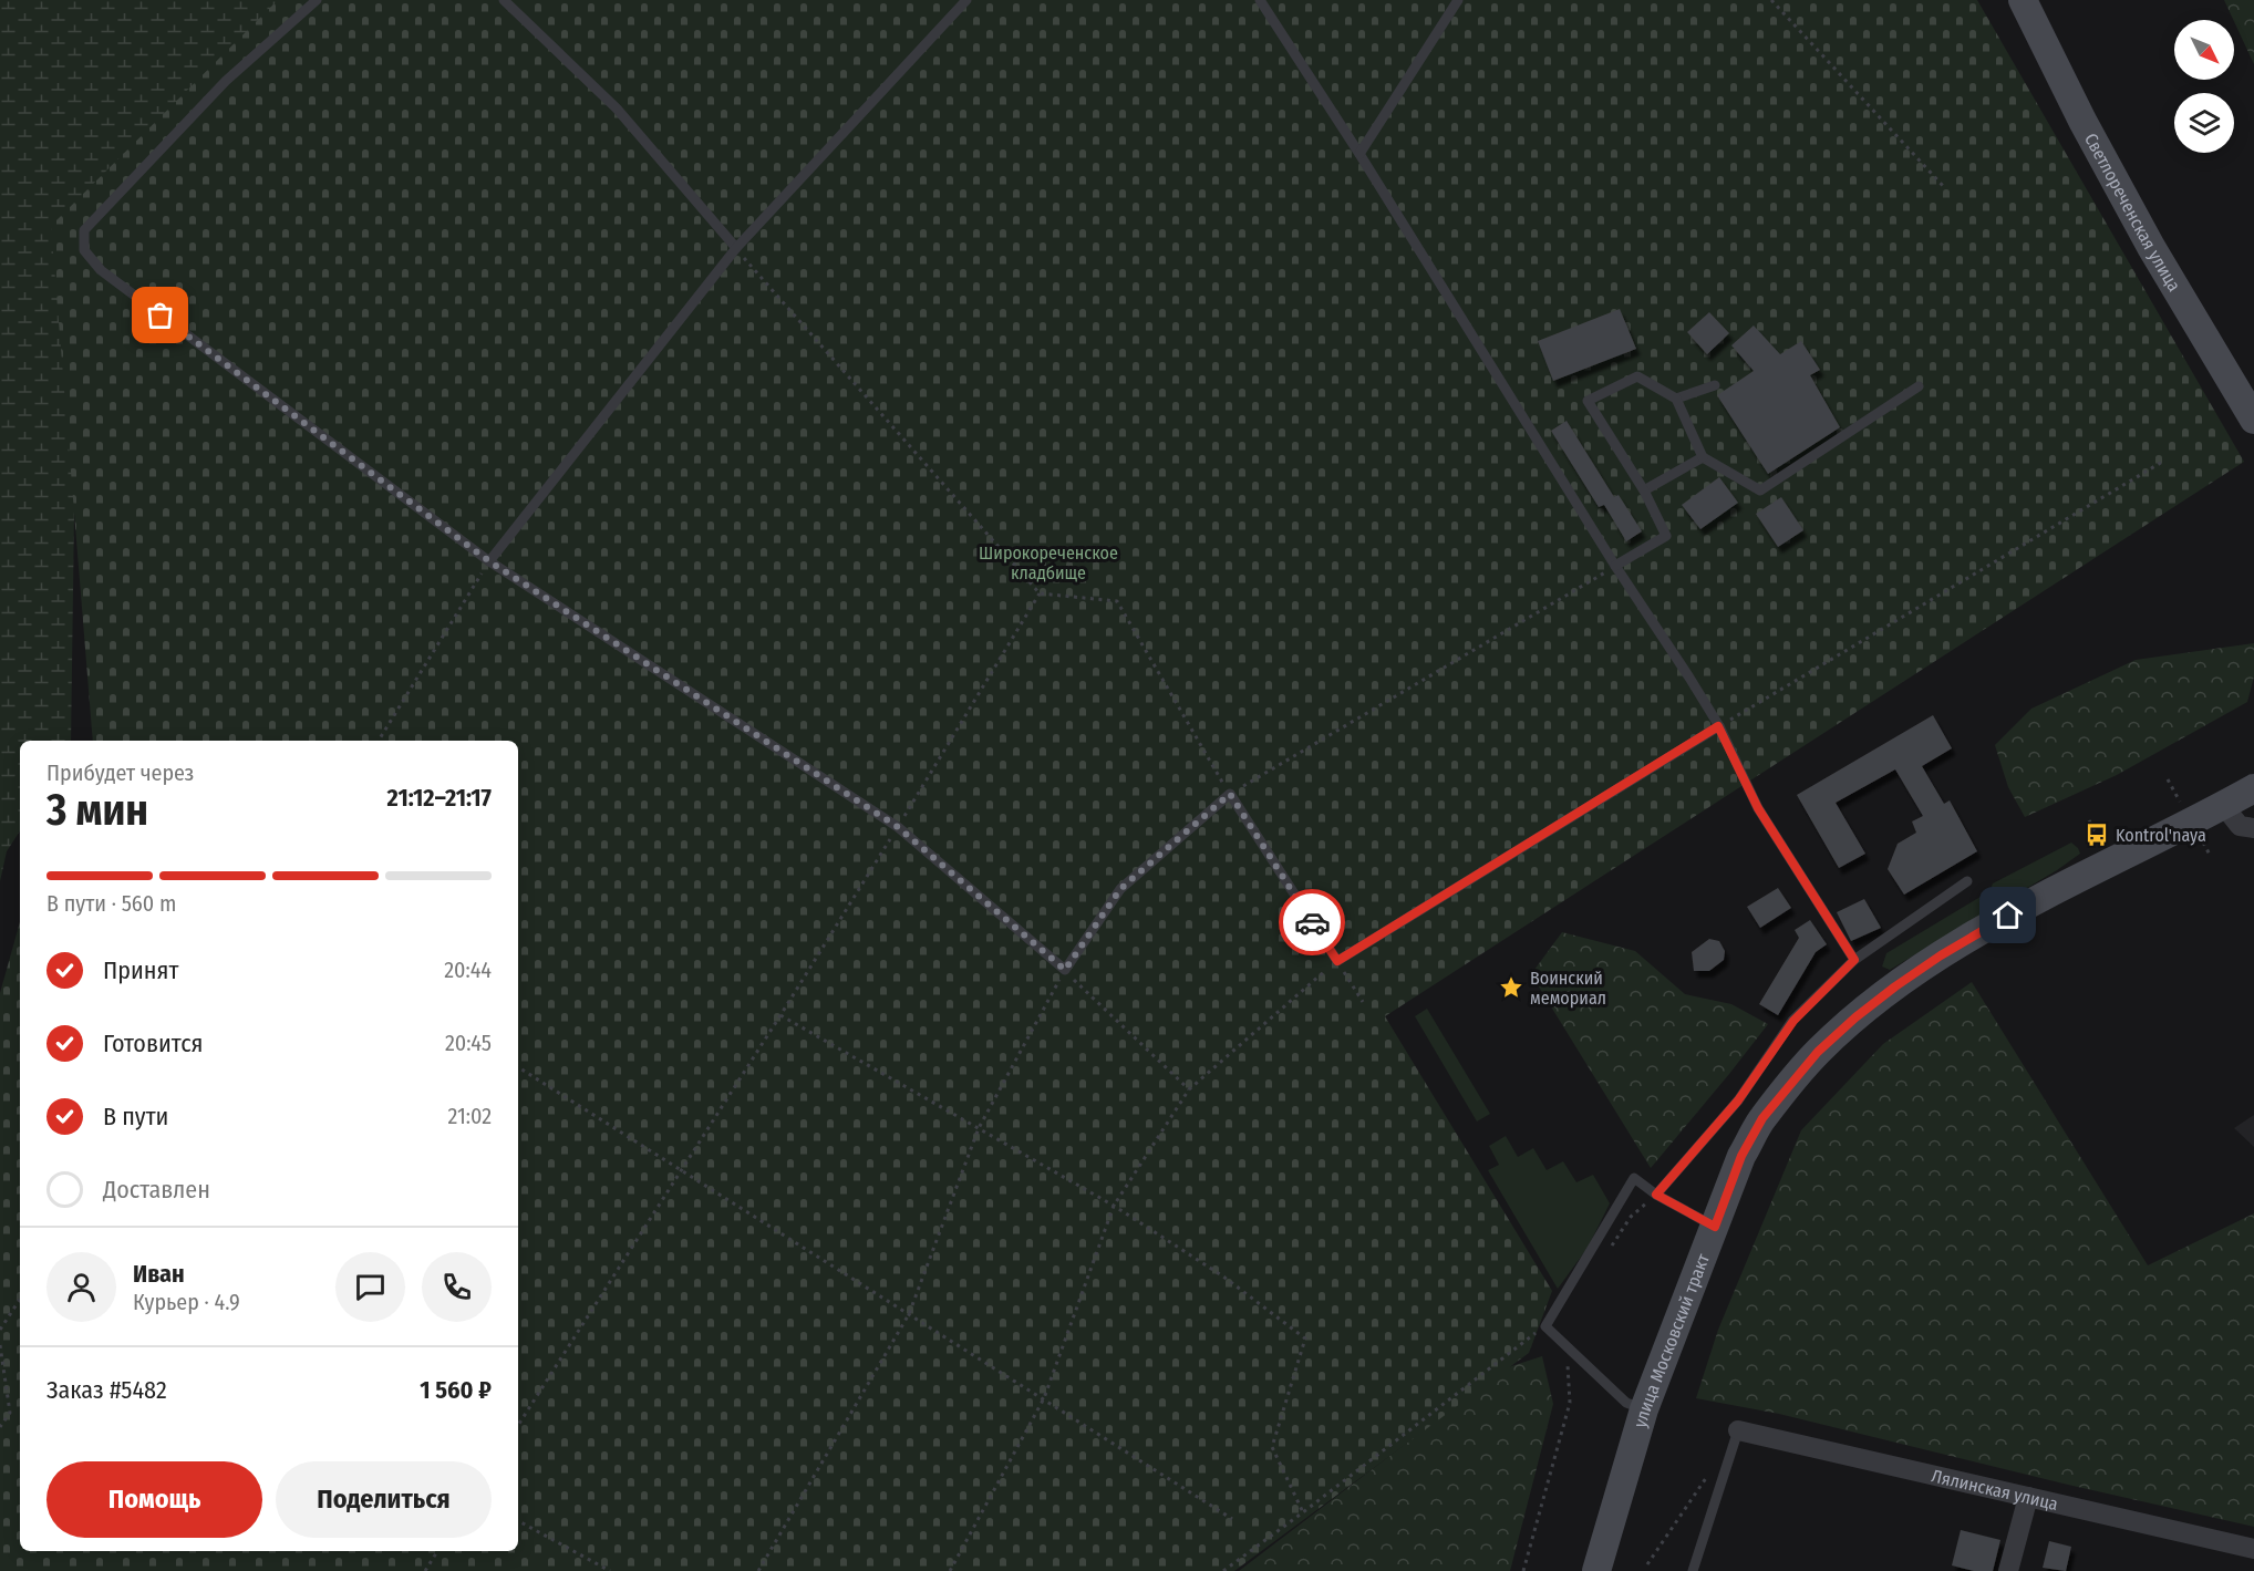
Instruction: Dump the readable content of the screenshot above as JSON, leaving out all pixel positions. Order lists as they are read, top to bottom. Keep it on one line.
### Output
{"streets":{"main road":["Светлореченская улица","улица Московский тракт"],"street":["Лялинская улица"]},"parks":["Широкореченское кладбище"],"places":{"bus stop":["Kontrol'naya"],"place":["Воинский мемориал"]},"north":"bottom right","page":{"heading":["3 мин","Прибудет через","21:12–21:17"],"panel":["Иван","Курьер · 4.9","Заказ #5482","1 560 ₽"],"bar":"В пути · 560 m","list":[["Принят","20:44"],["Готовится","20:45"],["В пути","21:02"],"Доставлен"],"buttons":["Помощь","Поделиться"]}}
